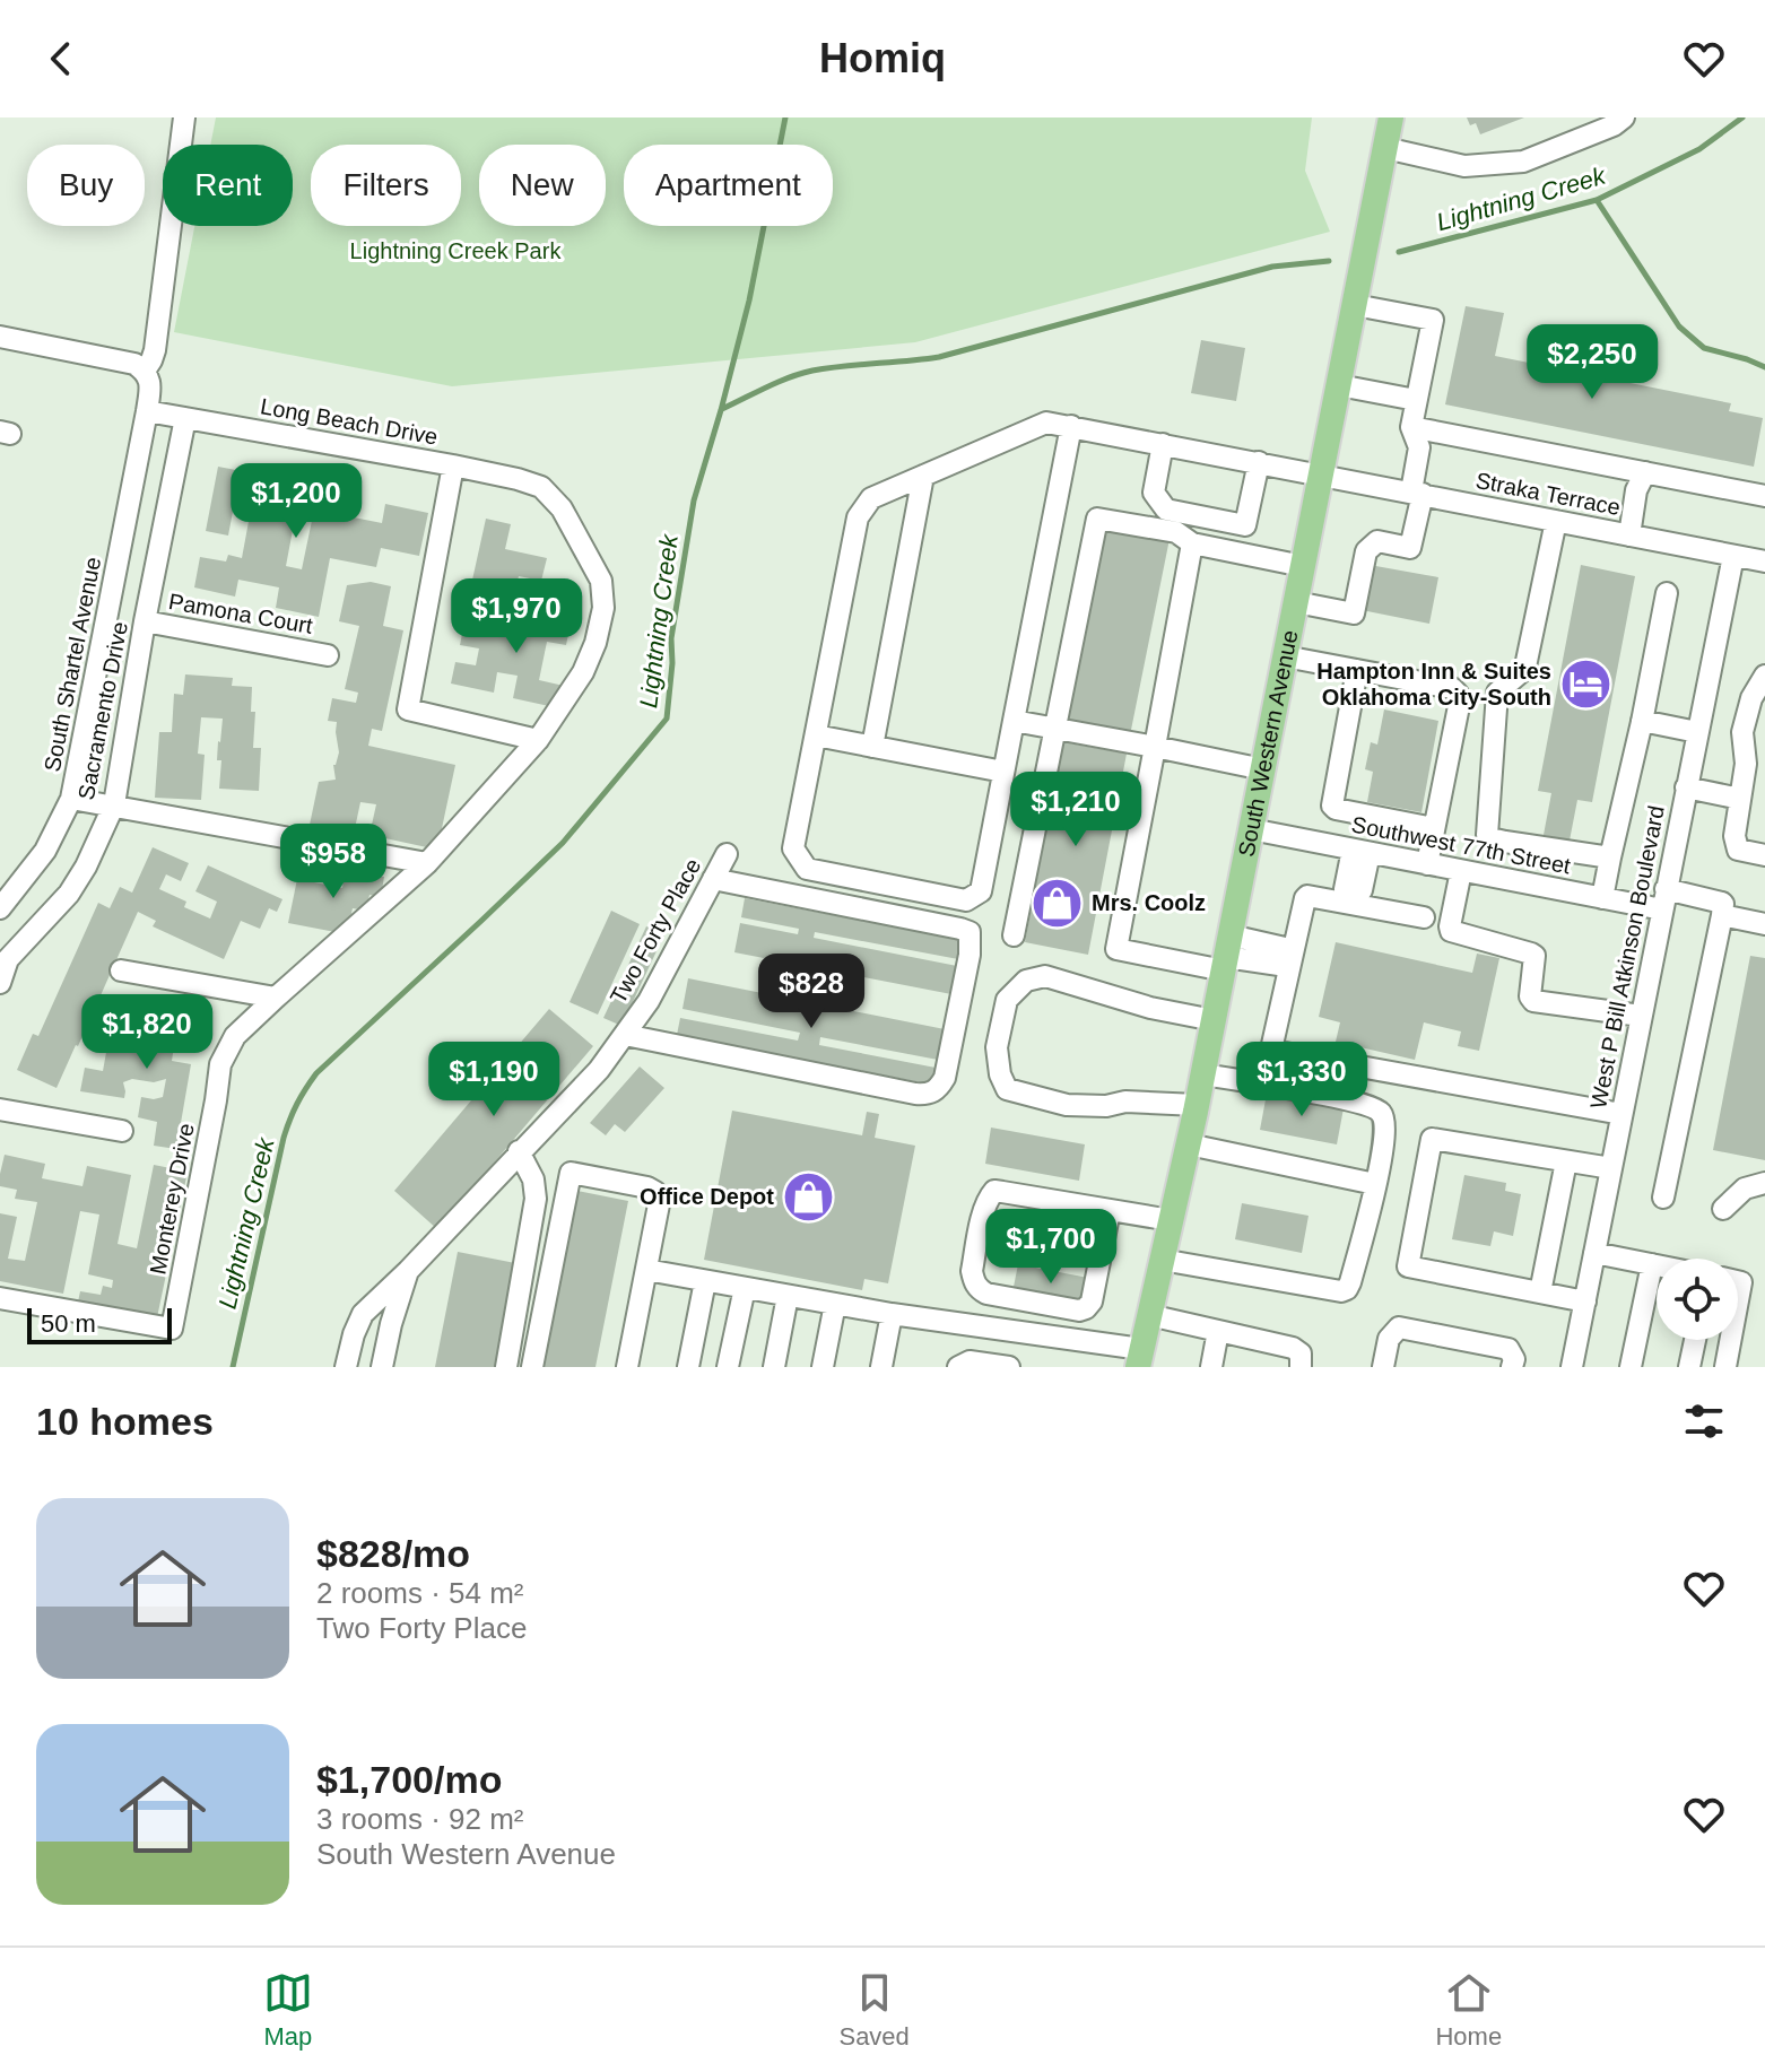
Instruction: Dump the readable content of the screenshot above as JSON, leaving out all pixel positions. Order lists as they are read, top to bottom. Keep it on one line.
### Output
{"streets":{"main road":["South Western Avenue"],"street":["Long Beach Drive","Straka Terrace","Pamona Court","South Shartel Avenue","Sacramento Drive","Southwest 77th Street","Two Forty Place","West P Bill Atkinson Boulevard","Monterey Drive"]},"crossings":[["Long Beach Drive","South Shartel Avenue"],["Long Beach Drive","Sacramento Drive"],["Long Beach Drive","Monterey Drive"],["Straka Terrace","South Western Avenue"],["Straka Terrace","West P Bill Atkinson Boulevard"],["Pamona Court","Sacramento Drive"],["South Western Avenue","Southwest 77th Street"],["Southwest 77th Street","West P Bill Atkinson Boulevard"]],"water":["Lightning Creek"],"parks":["Lightning Creek Park"],"places":{"hotel":["Hampton Inn & Suites Oklahoma City-South"],"shop":["Mrs. Coolz","Office Depot"]},"scale_bar":"50 m","page":{"header":"Homiq","chip":["Buy","Rent","Filters","New","Apartment"],"price":["$2,250","$1,200","$1,970","$1,210","$958","$828","$1,820","$1,190","$1,330","$1,700"],"scale":"50 m","heading":"10 homes","list":[{"name":"$828/mo","note":"2 rooms · 54 m² · Two Forty Place"},{"name":"$1,700/mo","note":"3 rooms · 92 m² · South Western Avenue"}],"tabs":["Map","Saved","Home"]}}
